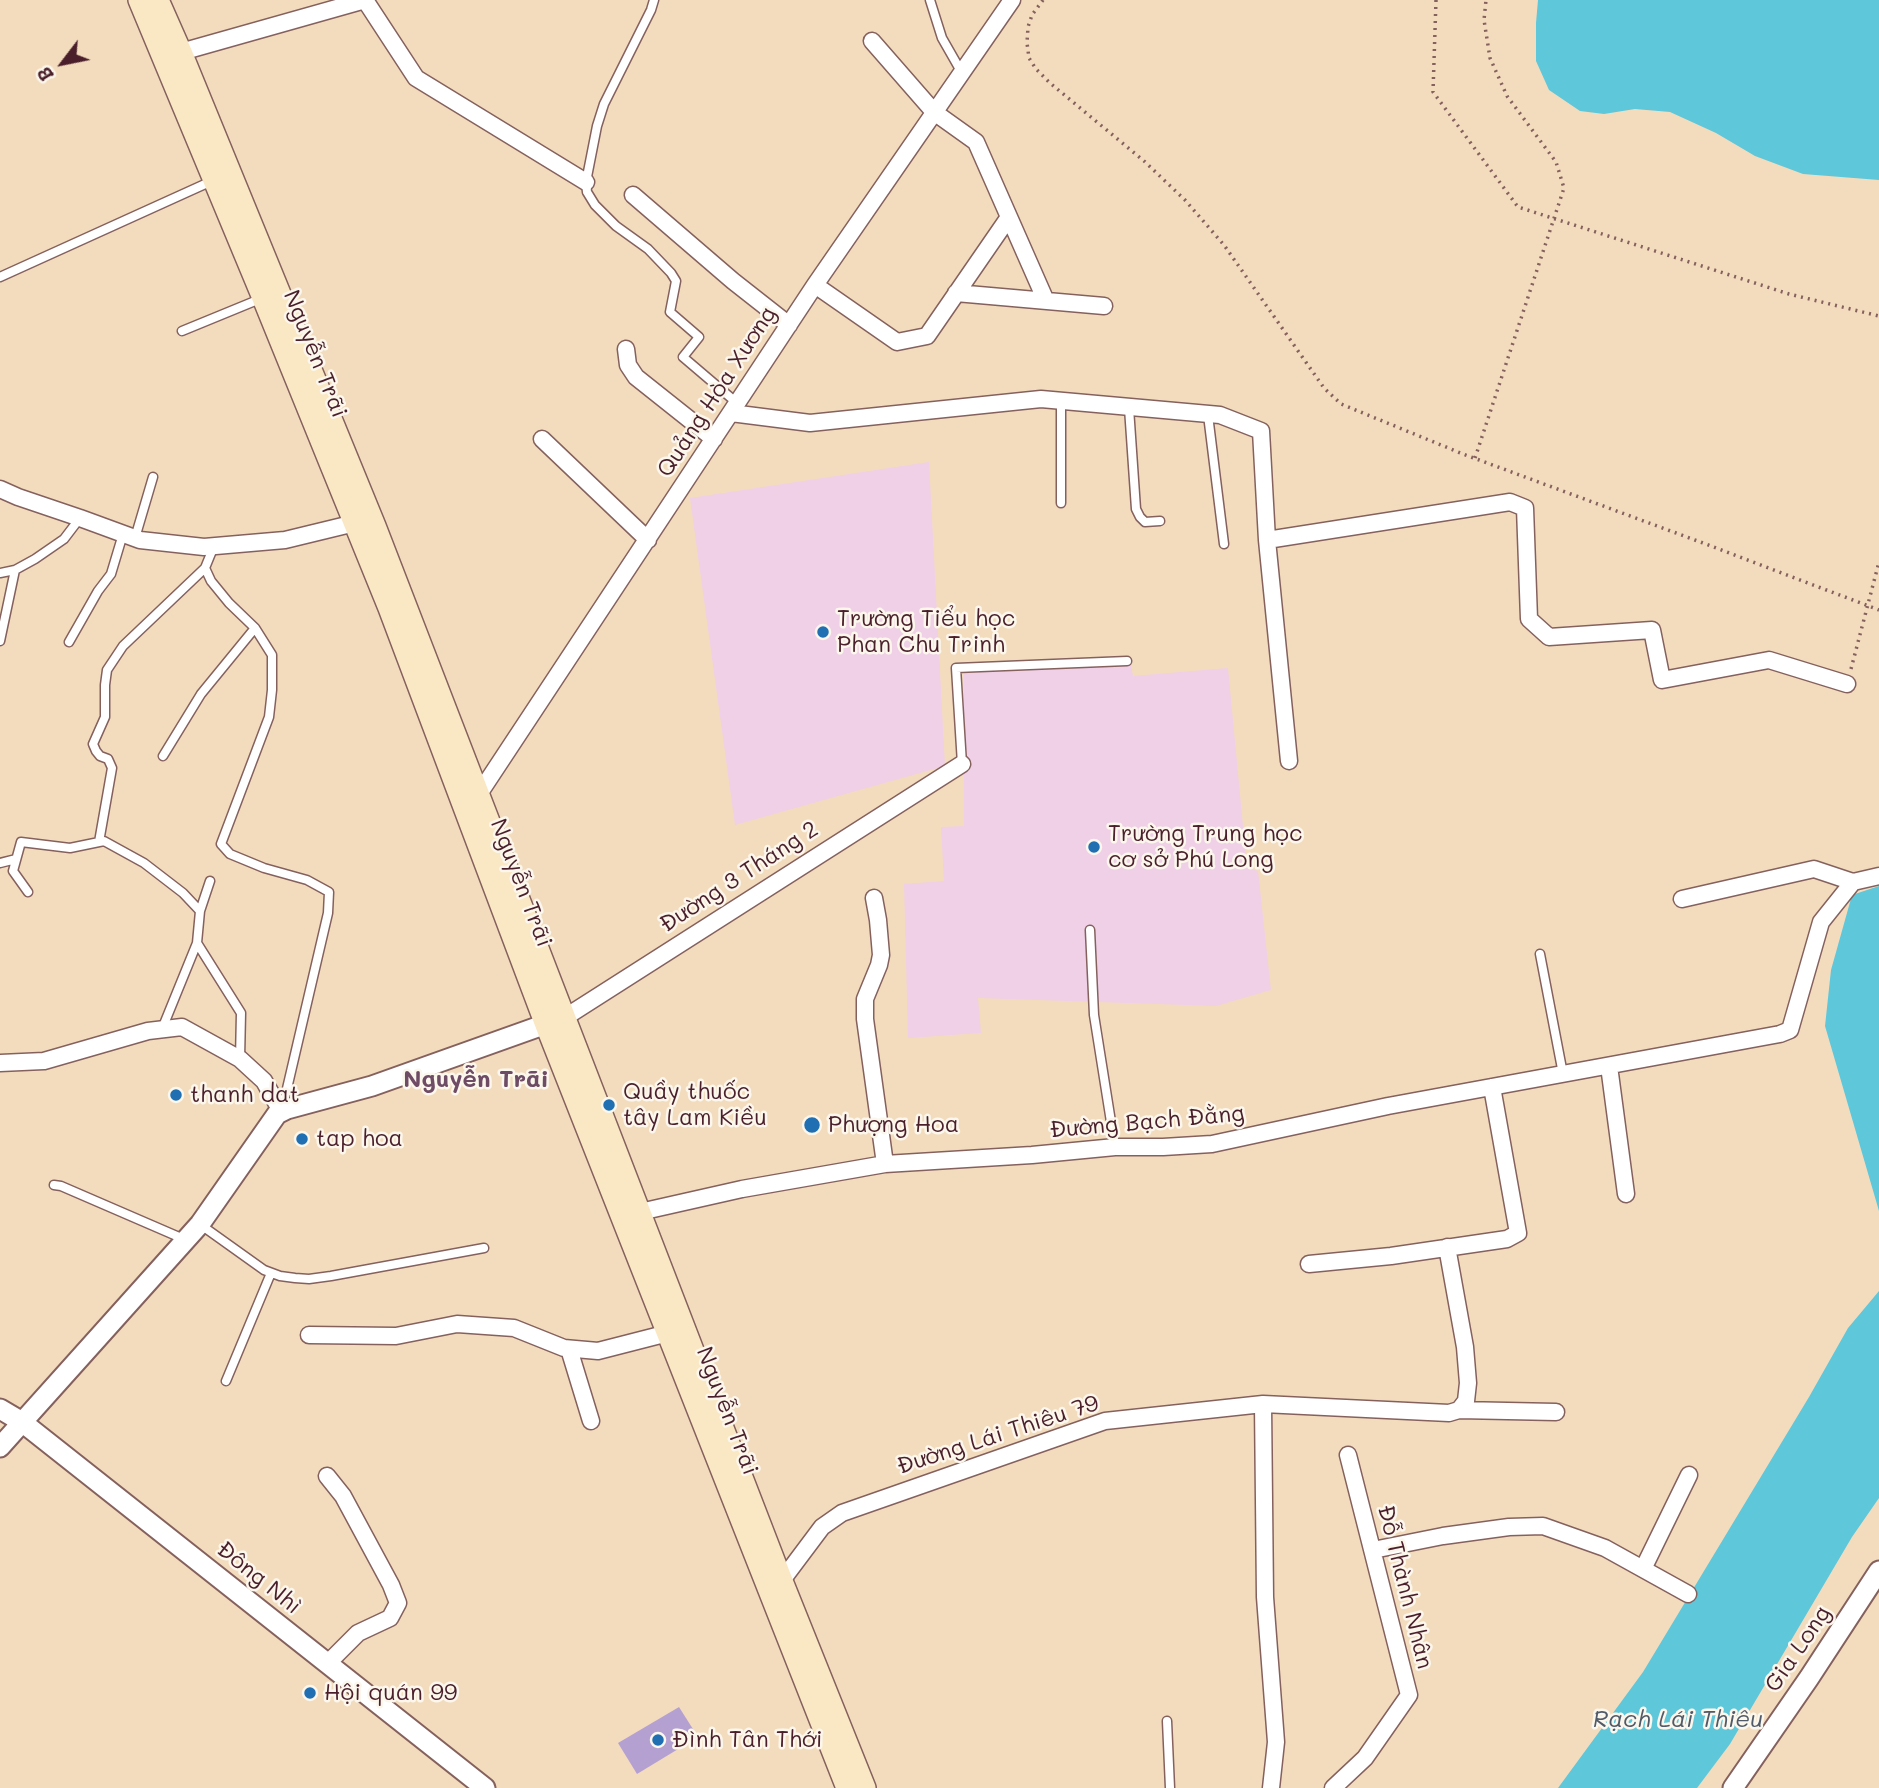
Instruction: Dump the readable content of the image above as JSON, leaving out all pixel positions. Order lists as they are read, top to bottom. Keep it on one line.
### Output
{"streets":{"main road":["Nguyễn Trãi"],"street":["Quảng Hòa Xương","Đường 3 Tháng 2","Đường Bạch Đằng","Đường Lái Thiêu 79","Đông Nhì","Đỗ Thành Nhân","Gia Long"]},"crossings":[["Nguyễn Trãi","Quảng Hòa Xương"],["Nguyễn Trãi","Đường 3 Tháng 2"],["Nguyễn Trãi","Đường Bạch Đằng"],["Nguyễn Trãi","Đường Lái Thiêu 79"]],"districts":["Nguyễn Trãi"],"water":["Rạch Lái Thiêu"],"places":["Trường Tiểu học Phan Chu Trinh","Trường Trung học cơ sở Phú Long","thanh dat","Quầy thuốc tây Lam Kiều","Phượng Hoa","tap hoa","Hội quán 99","Đình Tân Thới"],"north":"bottom left"}
